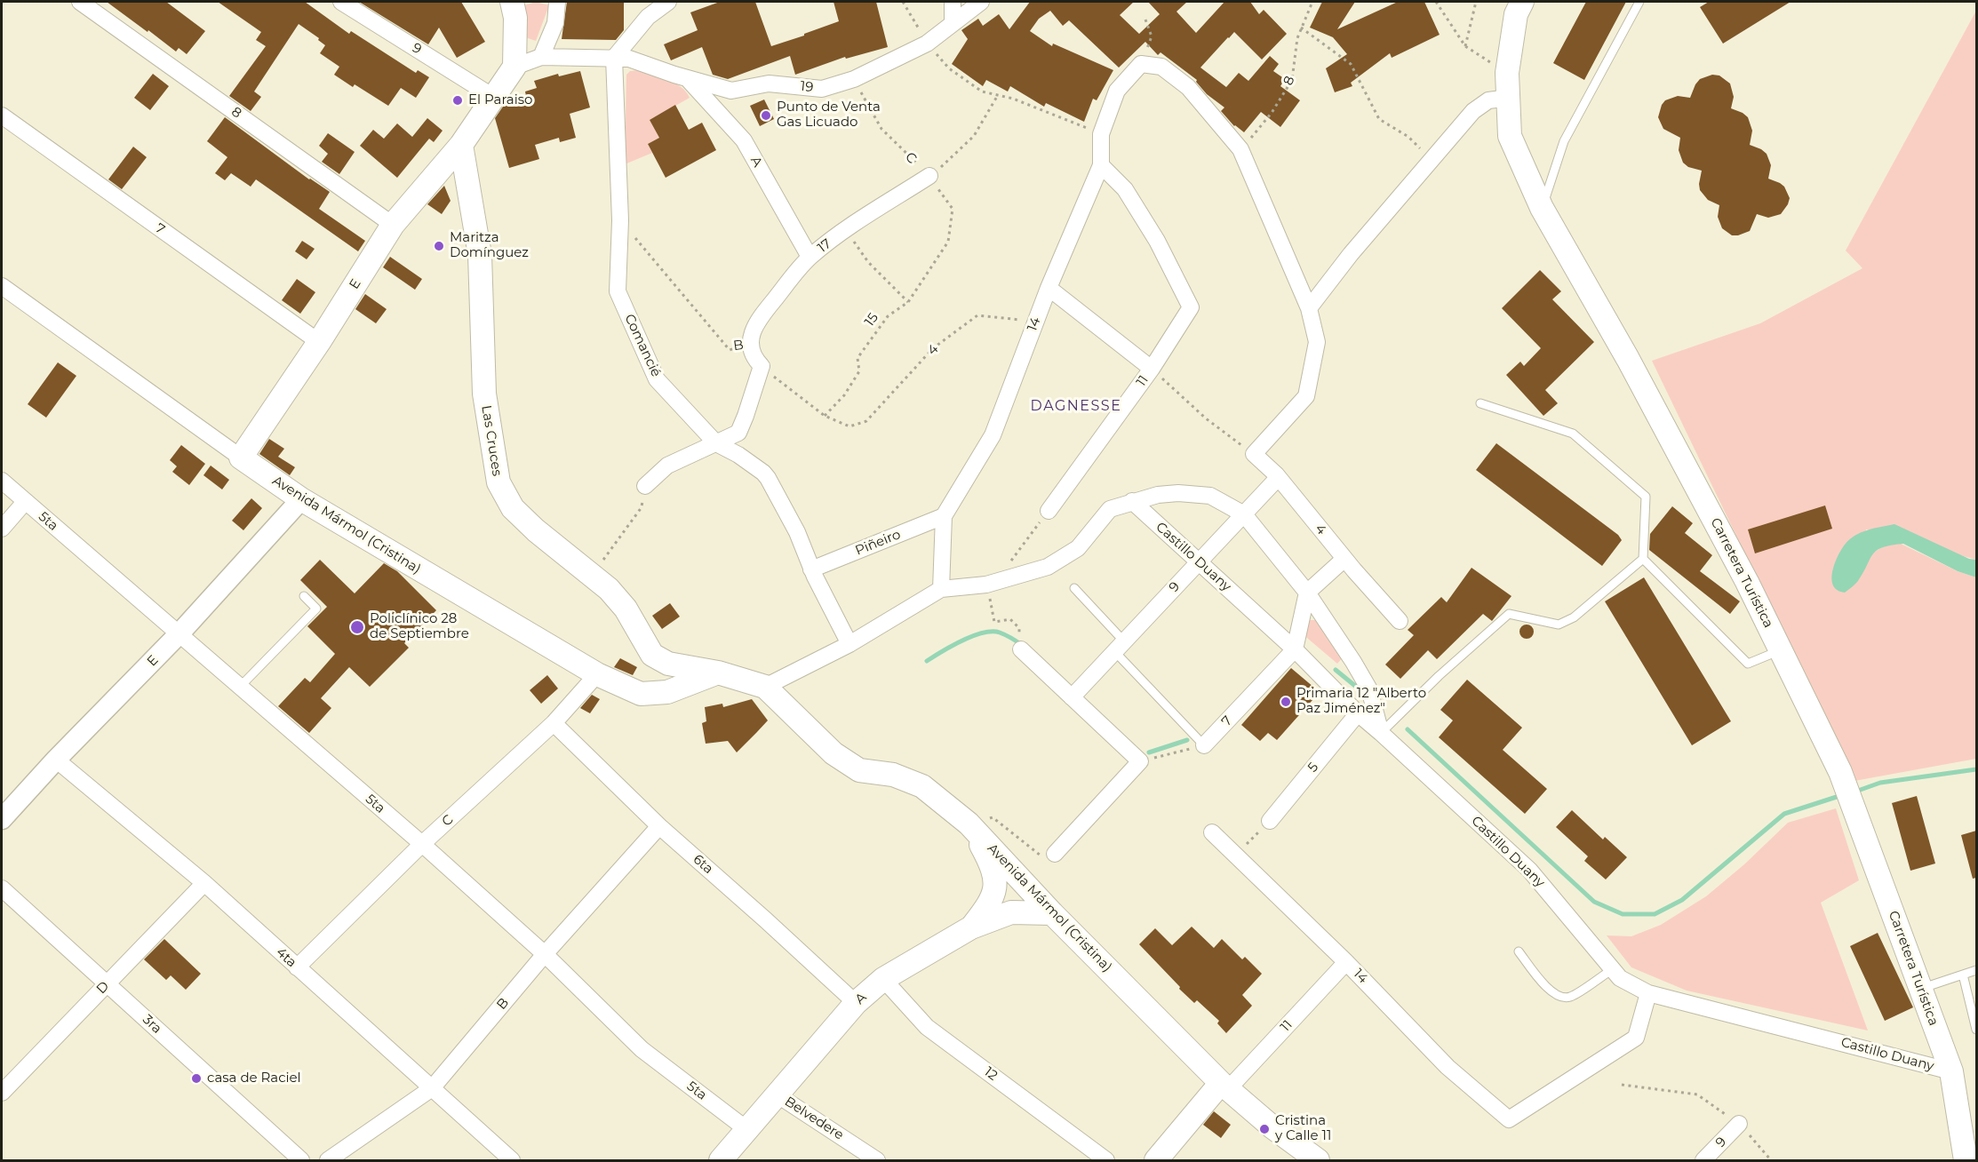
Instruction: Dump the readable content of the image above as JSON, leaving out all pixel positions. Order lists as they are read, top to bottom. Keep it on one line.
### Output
{"streets":{"main road":["A","E","11","Las Cruces","Avenida Mármol (Cristina)","Carretera Turística"],"street":["9","8","19","C","7","17","14","Comancié","B","4","5ta","Piñeiro","Castillo Duany","5","6ta","4ta","D","3ra","12","Belvedere"],"path":["15"]},"crossings":[["9","E"],["9","4"],["9","Castillo Duany"],["8","E"],["19","C"],["19","A"],["19","Comancié"],["C","17"],["C","15"],["C","5ta"],["C","Avenida Mármol (Cristina)"],["C","6ta"],["C","4ta"],["A","17"],["A","5ta"],["A","Avenida Mármol (Cristina)"],["A","6ta"],["A","12"],["A","Belvedere"],["7","E"],["7","Castillo Duany"],["17","B"],["E","Las Cruces"],["E","5ta"],["E","Avenida Mármol (Cristina)"],["E","4ta"],["15","4"],["14","4"],["14","11"],["14","Piñeiro"],["14","Castillo Duany"],["Comancié","B"],["Comancié","Piñeiro"],["B","5ta"],["B","6ta"],["B","4ta"],["11","Avenida Mármol (Cristina)"],["Las Cruces","Avenida Mármol (Cristina)"],["Castillo Duany","Carretera Turística"],["Castillo Duany","5"],["4ta","D"],["D","3ra"]],"districts":["DAGNESSE"],"places":["El Paraiso","Punto de Venta Gas Licuado","Maritza Domínguez","Policlínico 28 de Septiembre","Primaria 12 \"Alberto Paz Jiménez\"","casa de Raciel","Cristina y Calle 11"]}
